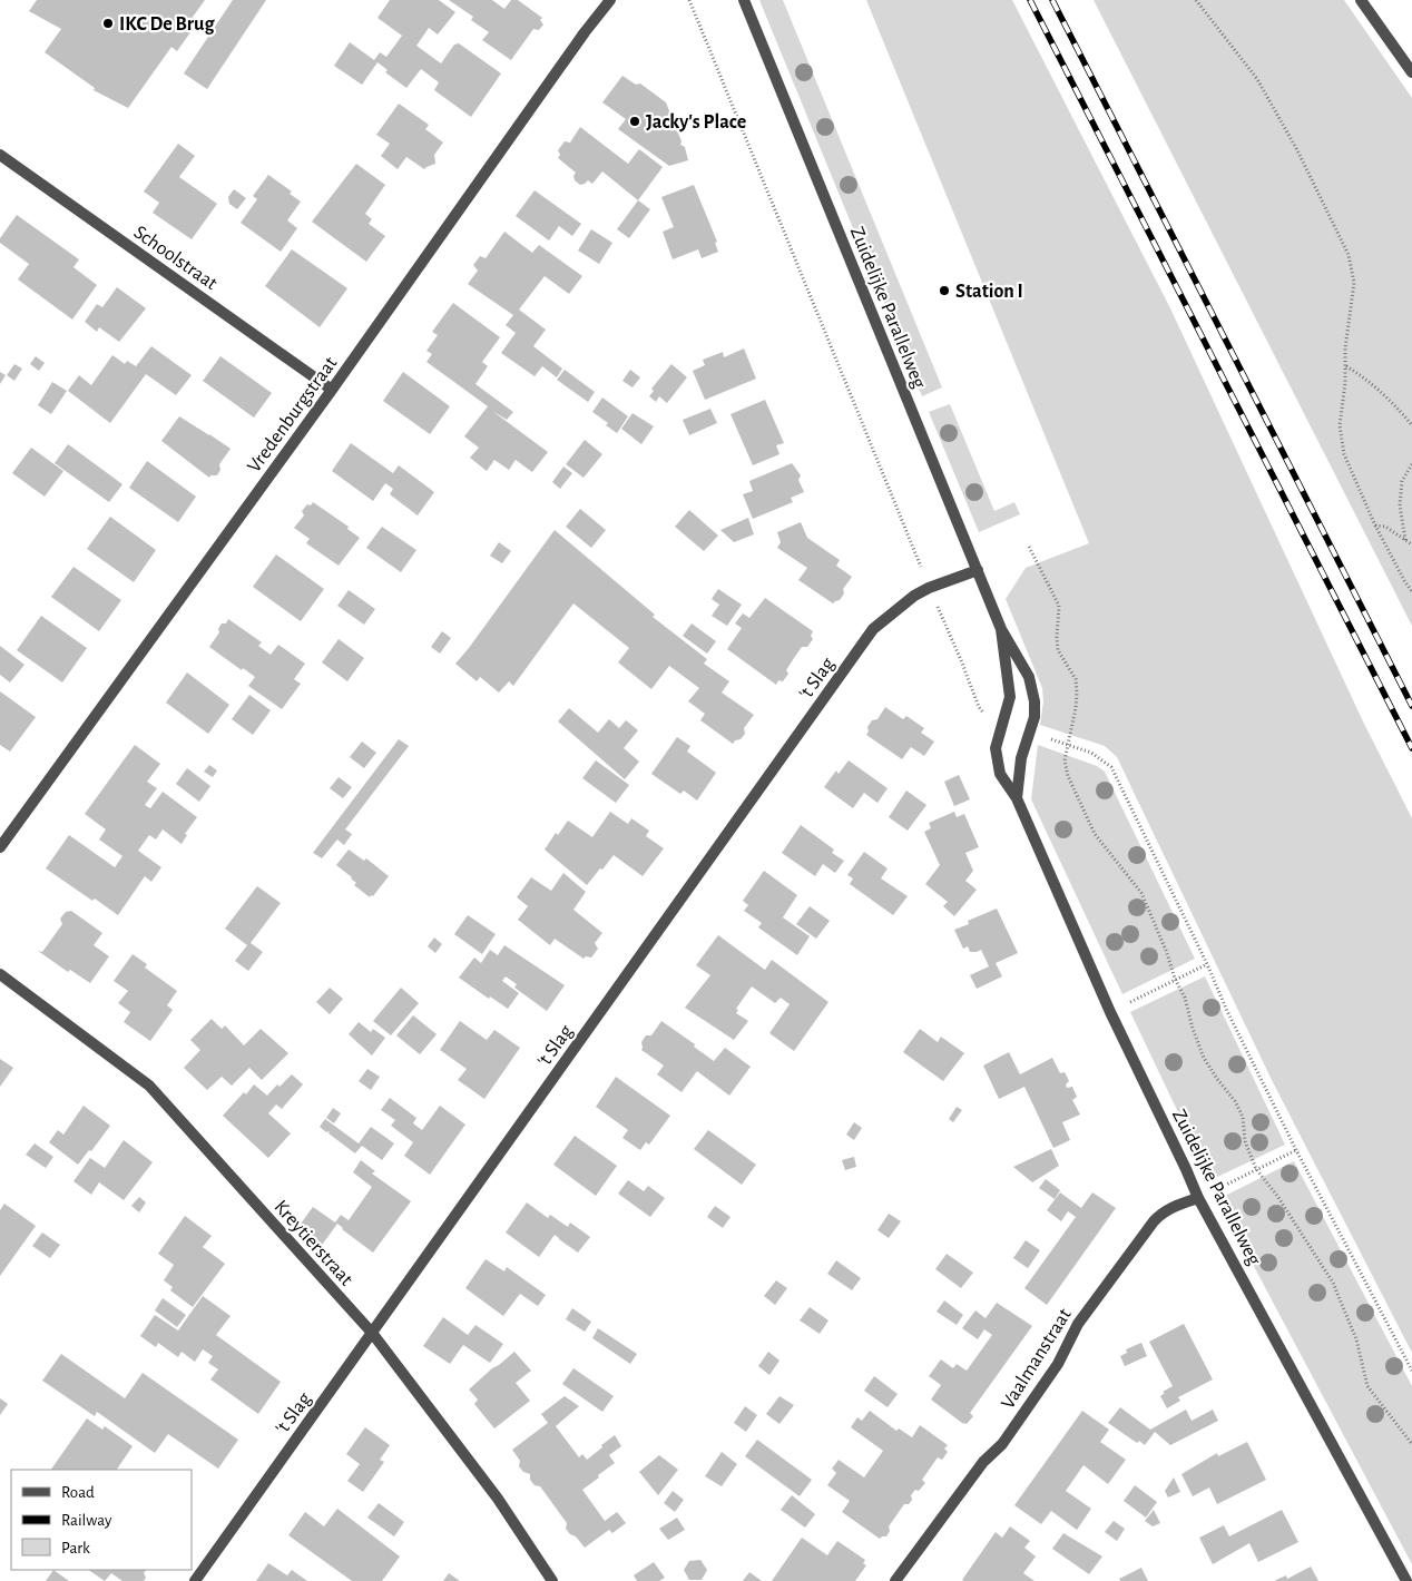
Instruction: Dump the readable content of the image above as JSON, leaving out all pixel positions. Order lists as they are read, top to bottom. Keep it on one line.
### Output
{"streets":{"street":["Schoolstraat","Zuidelijke Parallelweg","Vredenburgstraat","'t Slag","Kreytierstraat","Vaalmanstraat"]},"crossings":[["Schoolstraat","Vredenburgstraat"],["Zuidelijke Parallelweg","'t Slag"],["Zuidelijke Parallelweg","Vaalmanstraat"],["'t Slag","Kreytierstraat"]],"places":["IKC De Brug","Jacky's Place","Station I"],"legend":["Road","Railway","Park"]}
